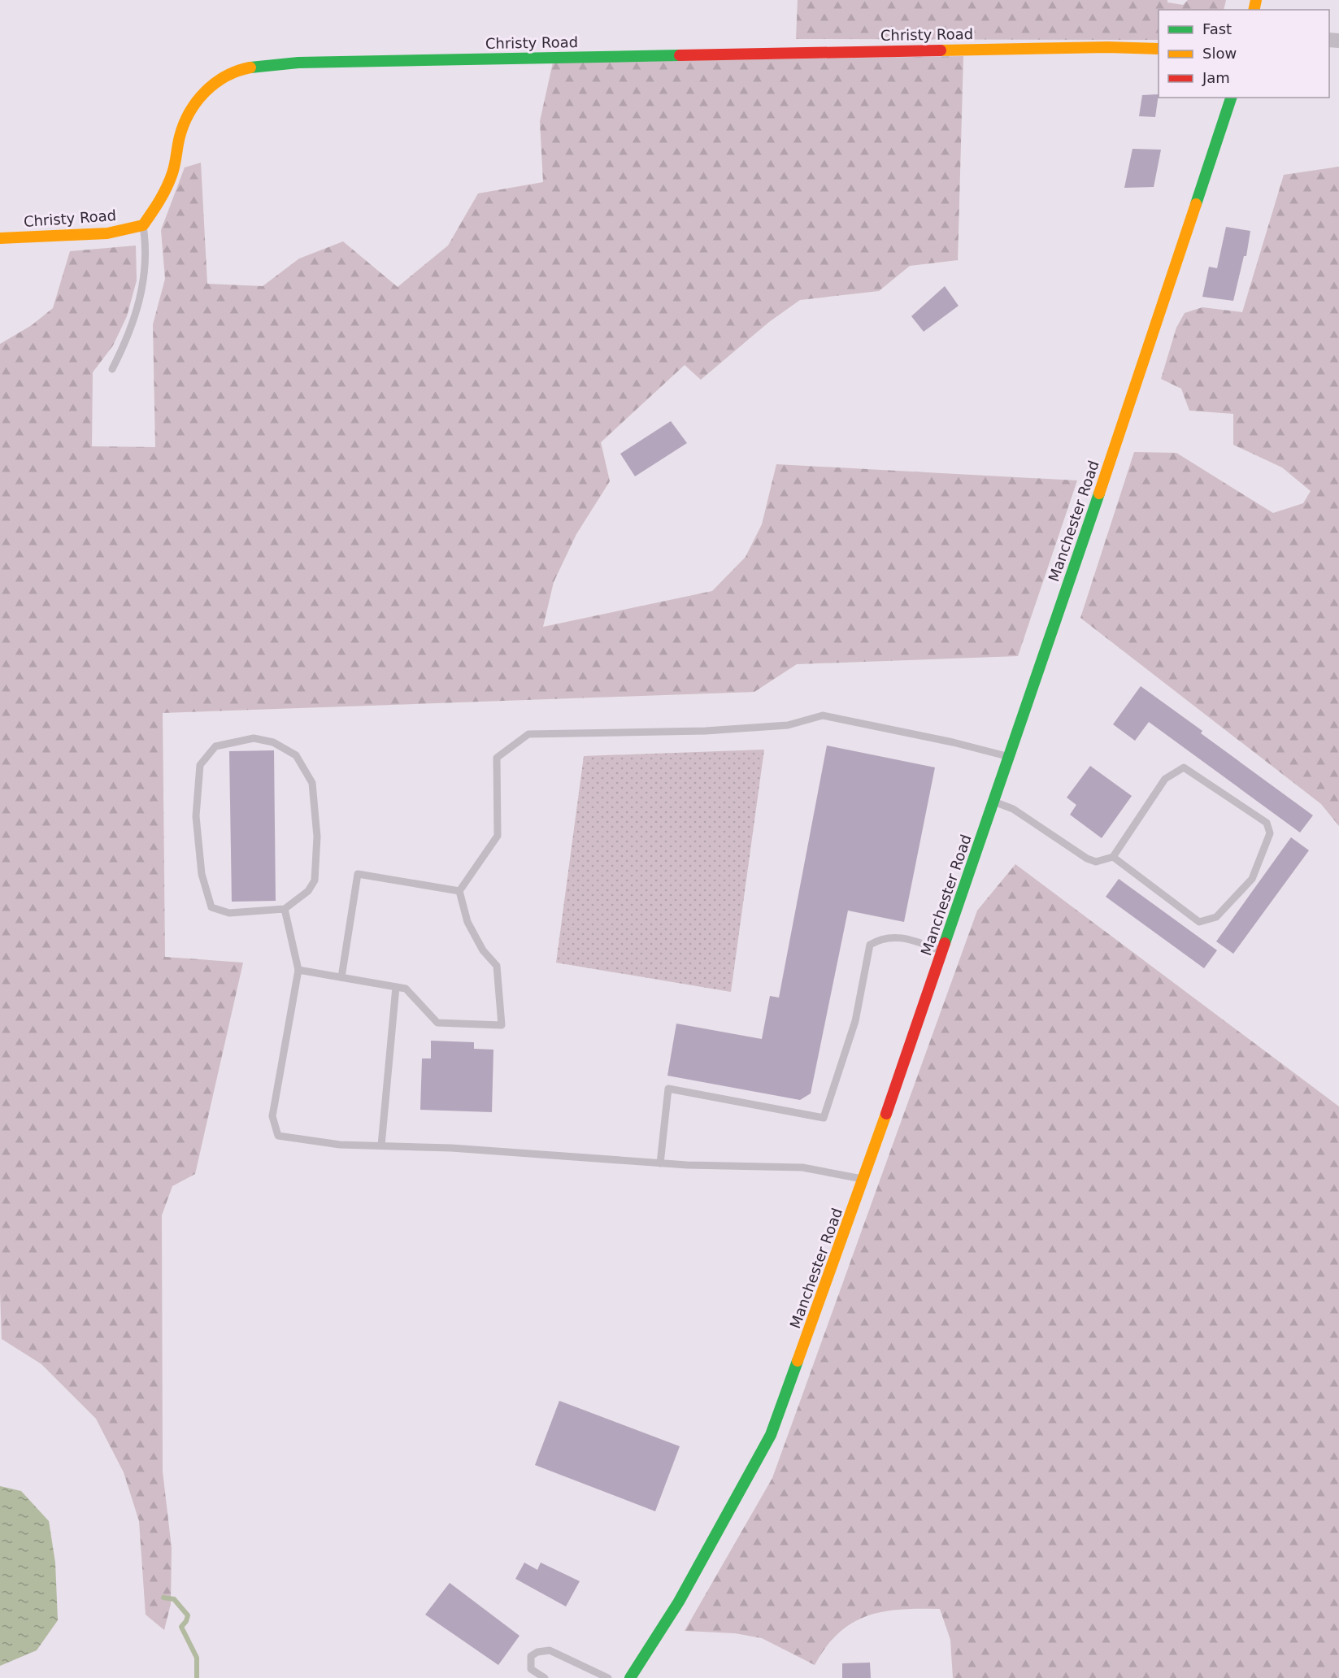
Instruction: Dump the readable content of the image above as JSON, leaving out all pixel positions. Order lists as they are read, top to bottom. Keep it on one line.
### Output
{"streets":{"street":["Christy Road","Manchester Road"]},"legend":["Fast","Slow","Jam"]}
